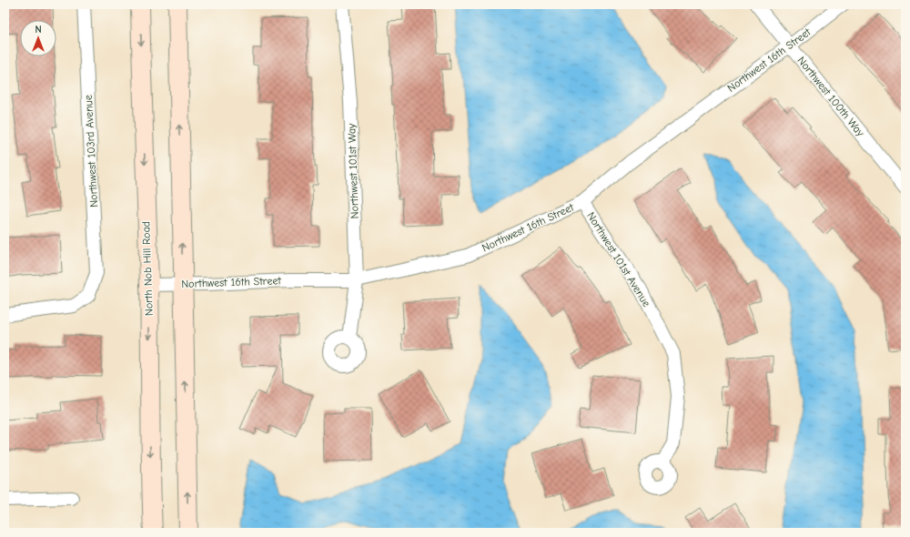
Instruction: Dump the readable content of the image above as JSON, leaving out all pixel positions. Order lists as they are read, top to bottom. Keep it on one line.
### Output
{"streets":{"main road":["North Nob Hill Road"],"street":["Northwest 16th Street","Northwest 100th Way","Northwest 103rd Avenue","Northwest 101st Way","Northwest 101st Avenue"]},"crossings":[["Northwest 16th Street","Northwest 100th Way"],["Northwest 16th Street","Northwest 101st Way"],["Northwest 16th Street","Northwest 101st Avenue"],["Northwest 16th Street","North Nob Hill Road"]],"north":"top"}
